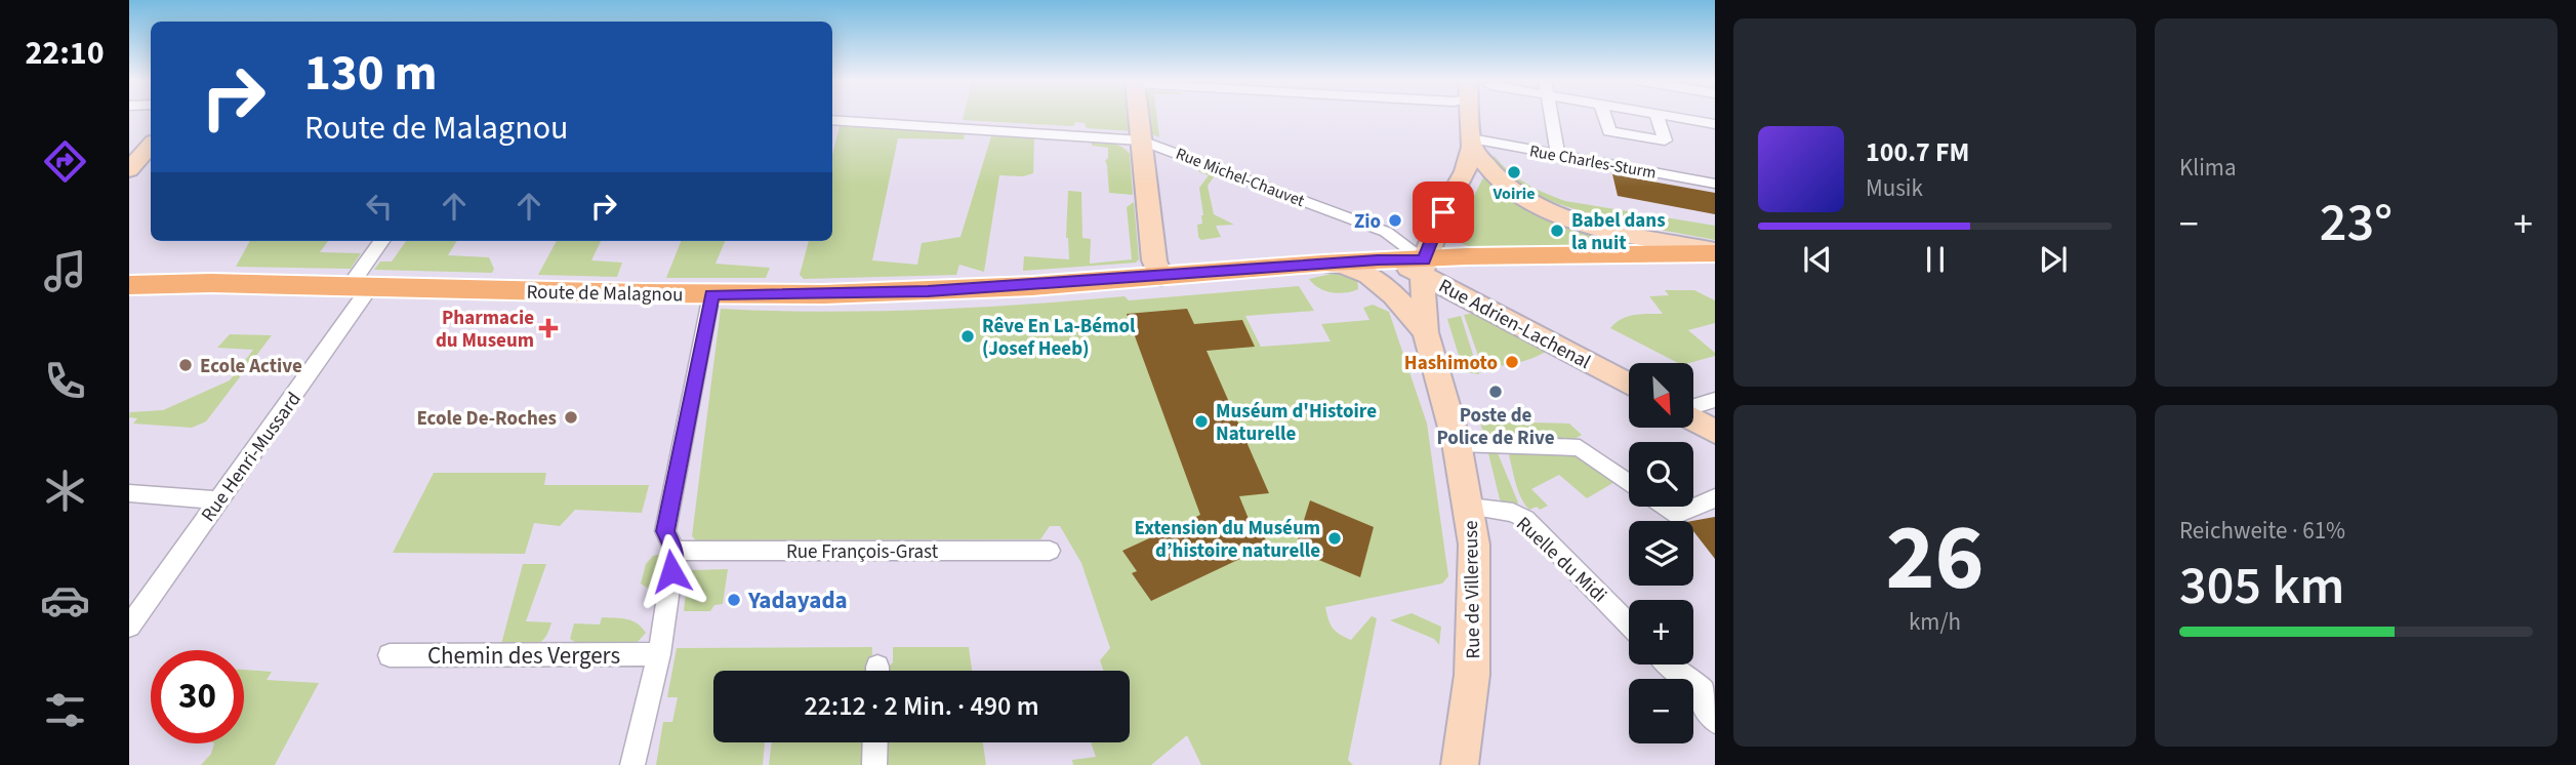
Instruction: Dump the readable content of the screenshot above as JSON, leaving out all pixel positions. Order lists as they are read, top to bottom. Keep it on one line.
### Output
{"streets":{"main road":["Route de Malagnou","Rue Adrien-Lachenal","Rue de Villereuse"],"street":["Rue Charles-Sturm","Rue Michel-Chauvet","Rue Henri-Mussard","Rue François-Grast","Ruelle du Midi","Chemin des Vergers"]},"crossings":[["Rue Michel-Chauvet","Route de Malagnou"],["Rue Michel-Chauvet","Rue Adrien-Lachenal"],["Rue Michel-Chauvet","Rue de Villereuse"],["Route de Malagnou","Rue Adrien-Lachenal"],["Route de Malagnou","Rue Henri-Mussard"],["Route de Malagnou","Rue de Villereuse"],["Rue Adrien-Lachenal","Rue de Villereuse"],["Ruelle du Midi","Rue de Villereuse"]],"places":{"other":["Voirie","Zio","Babel dans la nuit","Rêve En La-Bémol (Josef Heeb)","Hashimoto","Ecole Active","Poste de Police de Rive","Ecole De-Roches","Muséum d'Histoire Naturelle","Extension du Muséum d’histoire naturelle","Yadayada"],"health":["Pharmacie du Museum"]},"north":"bottom right","page":{"tabs":"22:10","tile":["Klima",["26","km/h"],["Reichweite · 61%","305 km"]],"turn":["130 m","Route de Malagnou"],"song":["100.7 FM","Musik"],"heat":["−","23°","+"],"map_buttons":["+","−"],"limit":"30","trip":"22:12 · 2 Min. · 490 m"}}
